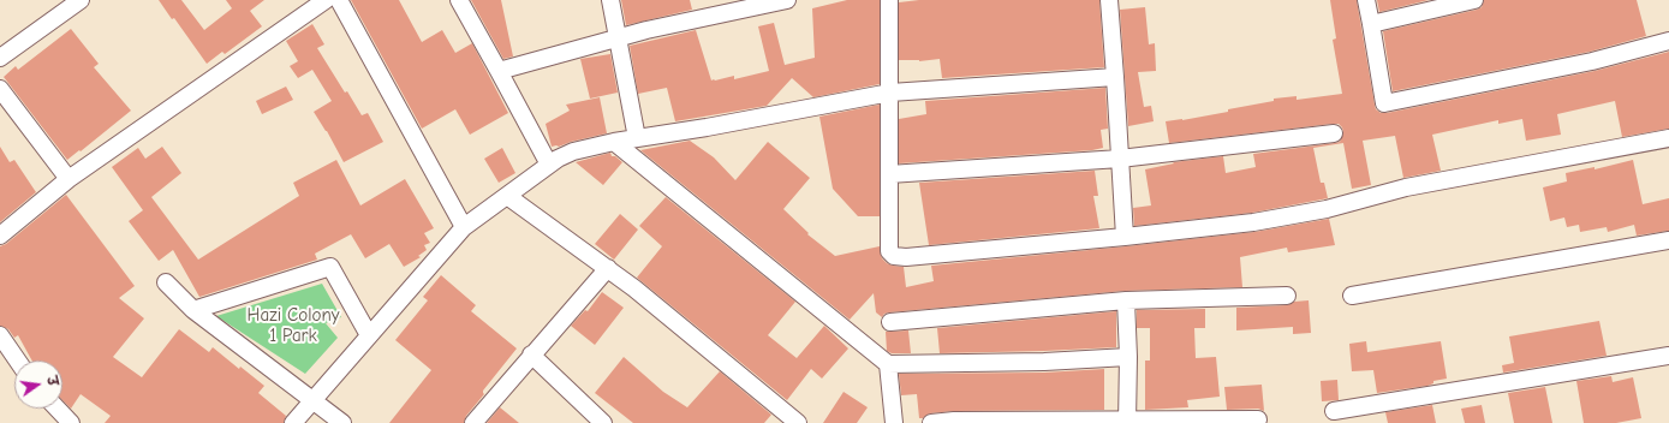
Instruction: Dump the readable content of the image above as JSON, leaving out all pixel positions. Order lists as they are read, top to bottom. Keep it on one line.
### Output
{"parks":["Hazi Colony 1 Park"],"north":"right"}
